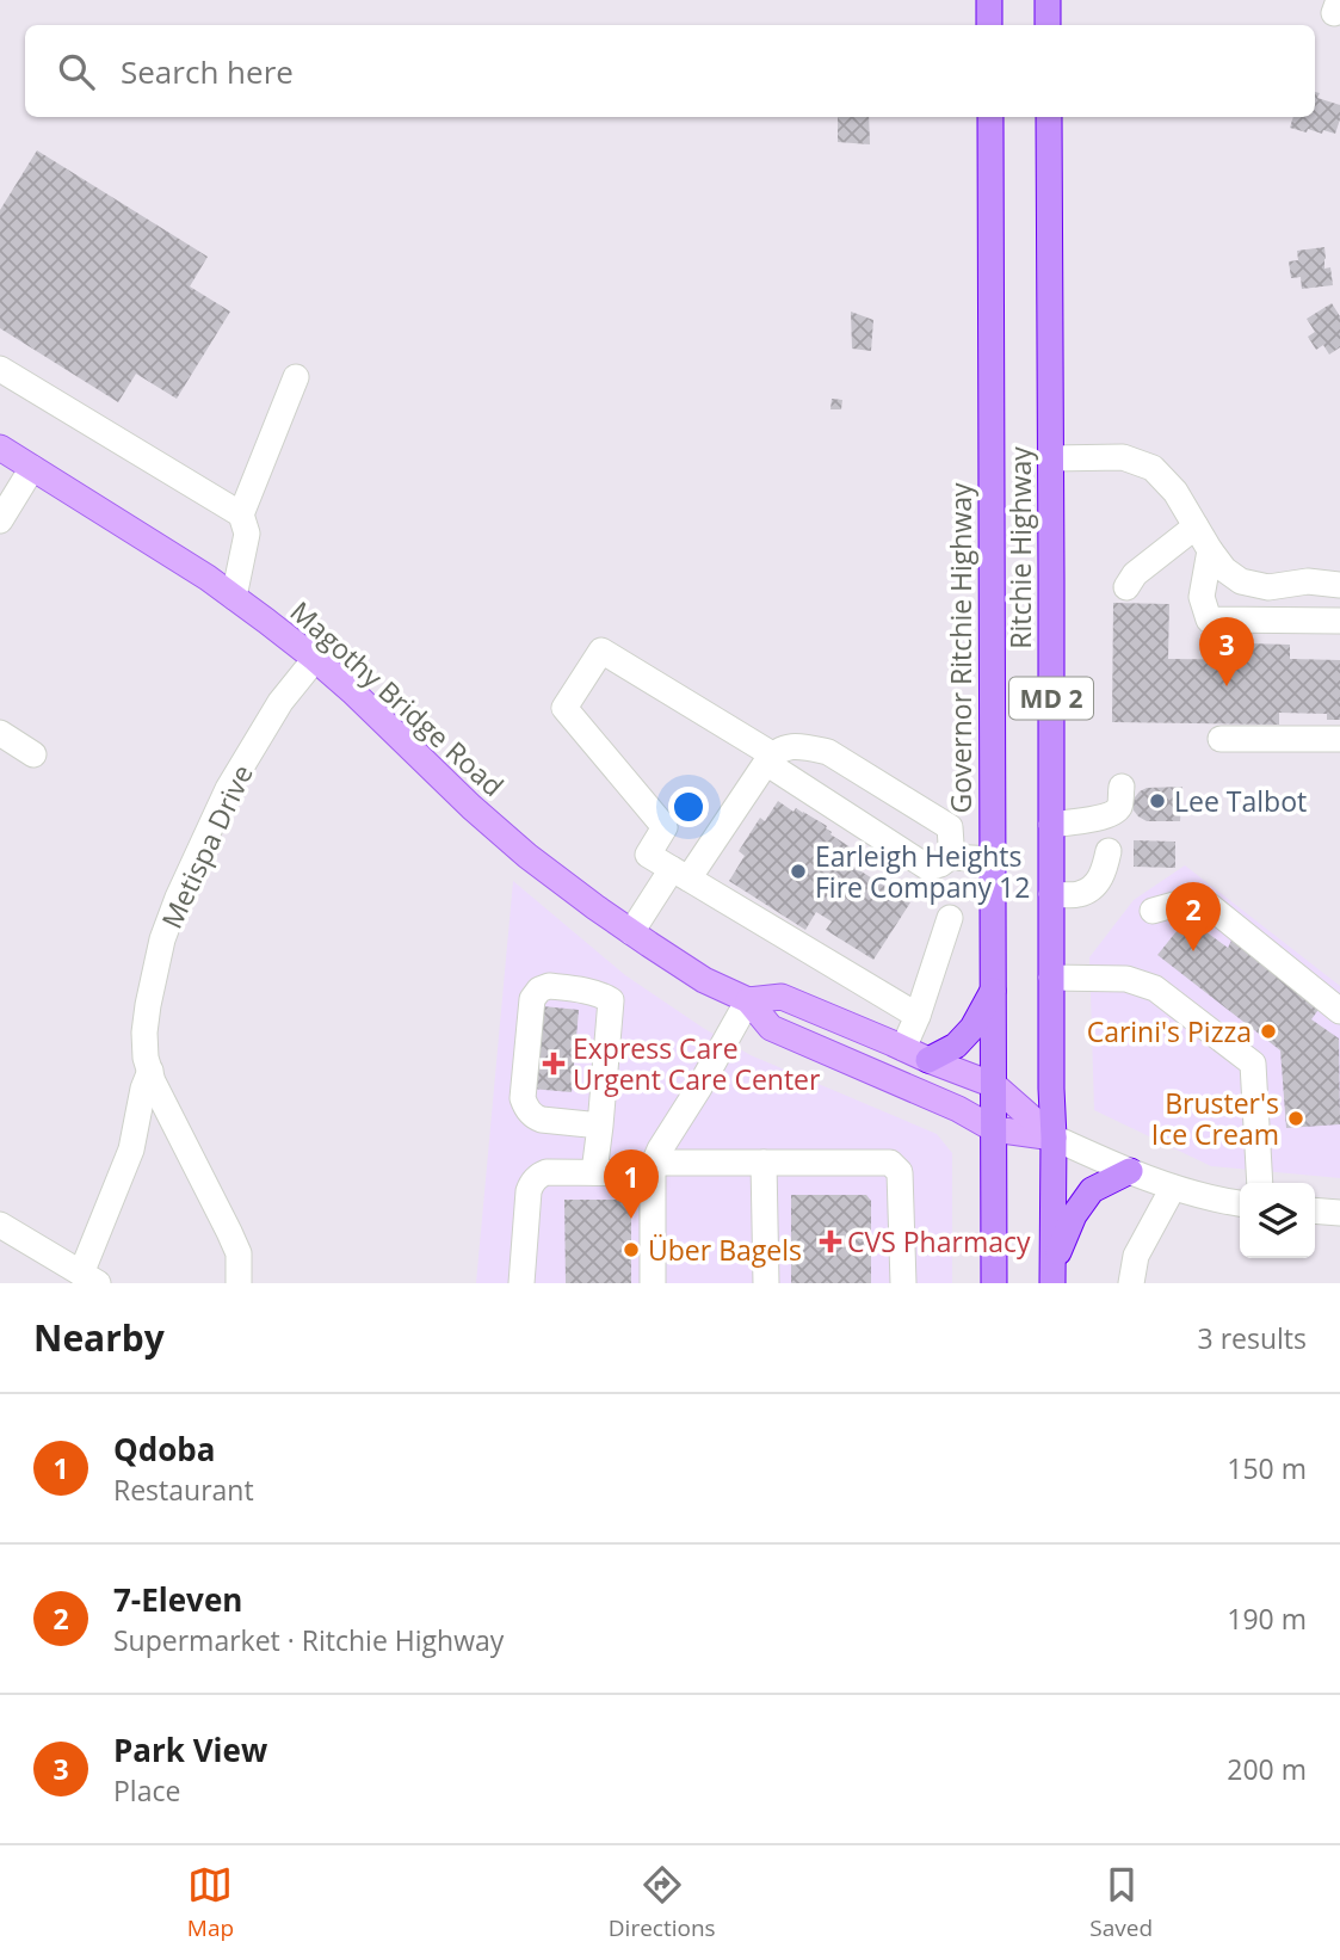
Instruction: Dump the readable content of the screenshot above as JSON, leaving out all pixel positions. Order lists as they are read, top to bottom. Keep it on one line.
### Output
{"streets":{"highway":["Ritchie Highway","Governor Ritchie Highway","MD 2"],"main road":["Magothy Bridge Road"],"street":["Metispa Drive"]},"crossings":[["Ritchie Highway","Magothy Bridge Road"],["Governor Ritchie Highway","Magothy Bridge Road"],["Magothy Bridge Road","Metispa Drive"]],"places":{"other":["Lee Talbot","Earleigh Heights Fire Company 12","Carini's Pizza","Bruster's Ice Cream","Über Bagels"],"health":["Express Care Urgent Care Center","CVS Pharmacy"]},"page":{"search":"Search here","pins":["3","2","1"],"heading":["Nearby","3 results"],"list":[{"mark":"1","name":"Qdoba","note":"Restaurant","value":"150 m"},{"mark":"2","name":"7-Eleven","note":"Supermarket · Ritchie Highway","value":"190 m"},{"mark":"3","name":"Park View","note":"Place","value":"200 m"}],"nav":["Map","Directions","Saved"]}}
